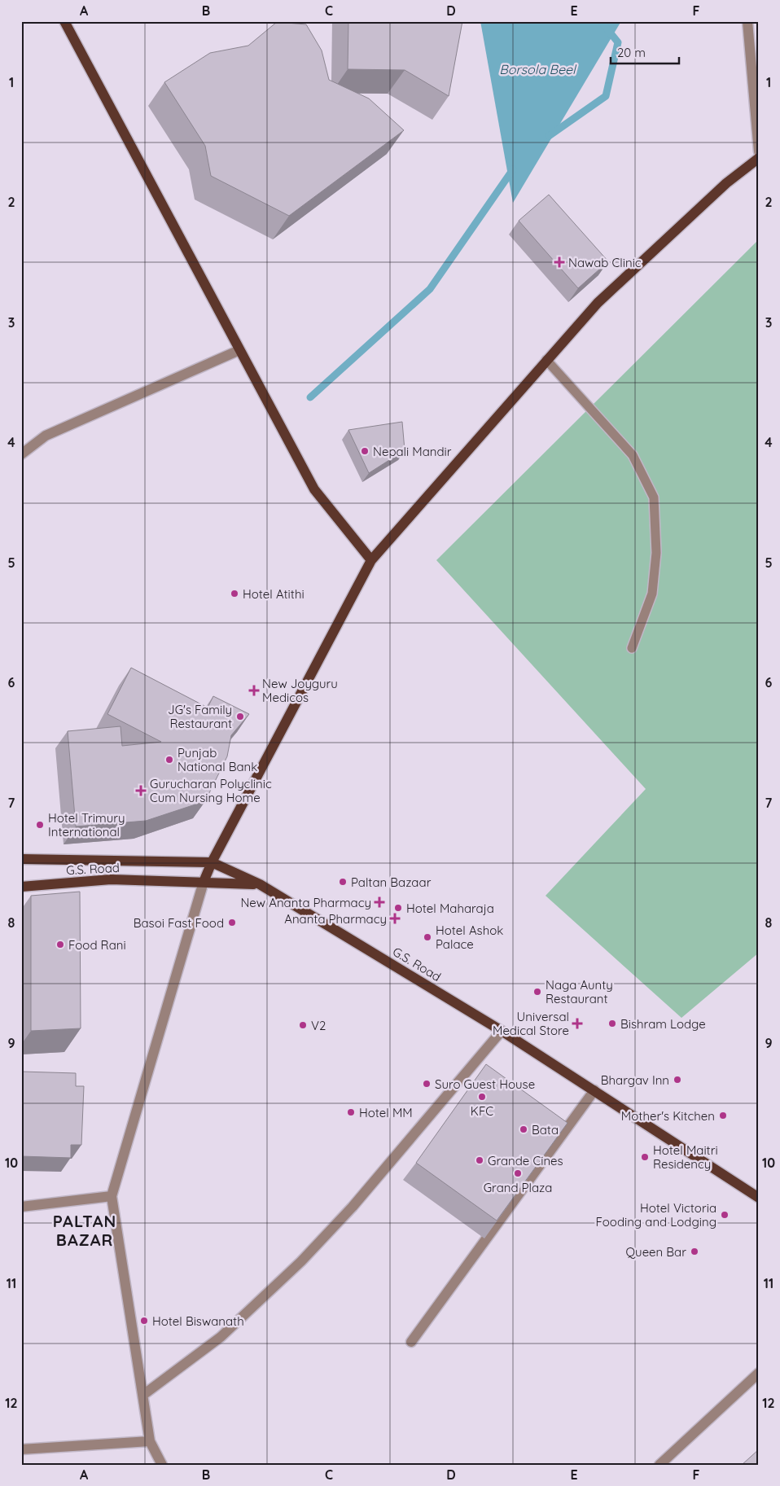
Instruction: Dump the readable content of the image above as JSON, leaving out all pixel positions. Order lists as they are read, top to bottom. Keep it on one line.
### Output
{"streets":{"main road":["G.S. Road"]},"districts":["PALTAN BAZAR"],"water":["Borsola Beel"],"places":{"health":["Nawab Clinic","New Joyguru Medicos","Gurucharan Polyclinic Cum Nursing Home","New Ananta Pharmacy","Ananta Pharmacy","Universal Medical Store"],"other":["Nepali Mandir","Hotel Atithi","JG's Family Restaurant","Punjab National Bank","Hotel Trimury International","Paltan Bazaar","Hotel Maharaja","Basoi Fast Food","Hotel Ashok Palace","Food Rani","Naga Aunty Restaurant","Bishram Lodge","V2","Bhargav Inn","Suro Guest House","KFC","Hotel MM","Mother's Kitchen","Bata","Hotel Maitri Residency","Grande Cines","Grand Plaza","Hotel Victoria Fooding and Lodging","Queen Bar","Hotel Biswanath"]},"scale_bar":"20 m","grid":{"columns":["A","B","C","D","E","F"],"rows":["1","2","3","4","5","6","7","8","9","10","11","12"]}}
